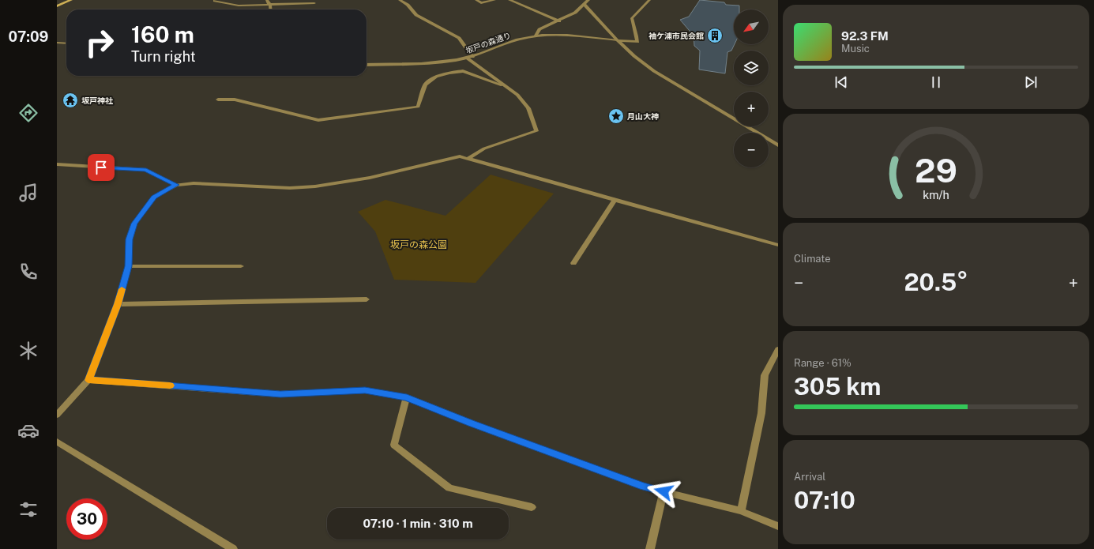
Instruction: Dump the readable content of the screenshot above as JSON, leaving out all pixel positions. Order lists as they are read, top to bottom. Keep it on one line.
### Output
{"streets":{"street":["坂戸の森通り"]},"parks":["坂戸の森公園"],"places":{"building":["袖ケ浦市民会館"],"temple":["坂戸神社"],"place":["月山大神"]},"north":"bottom left","page":{"tabs":"07:09","map_buttons":["+","−"],"turn":["160 m","Turn right"],"song":["92.3 FM","Music"],"tile":["Climate",["Range · 61%","305 km"],["Arrival","07:10"]],"heat":["−","20.5°","+"],"limit":"30","trip":"07:10 · 1 min · 310 m","gauge":["29","km/h"]}}
